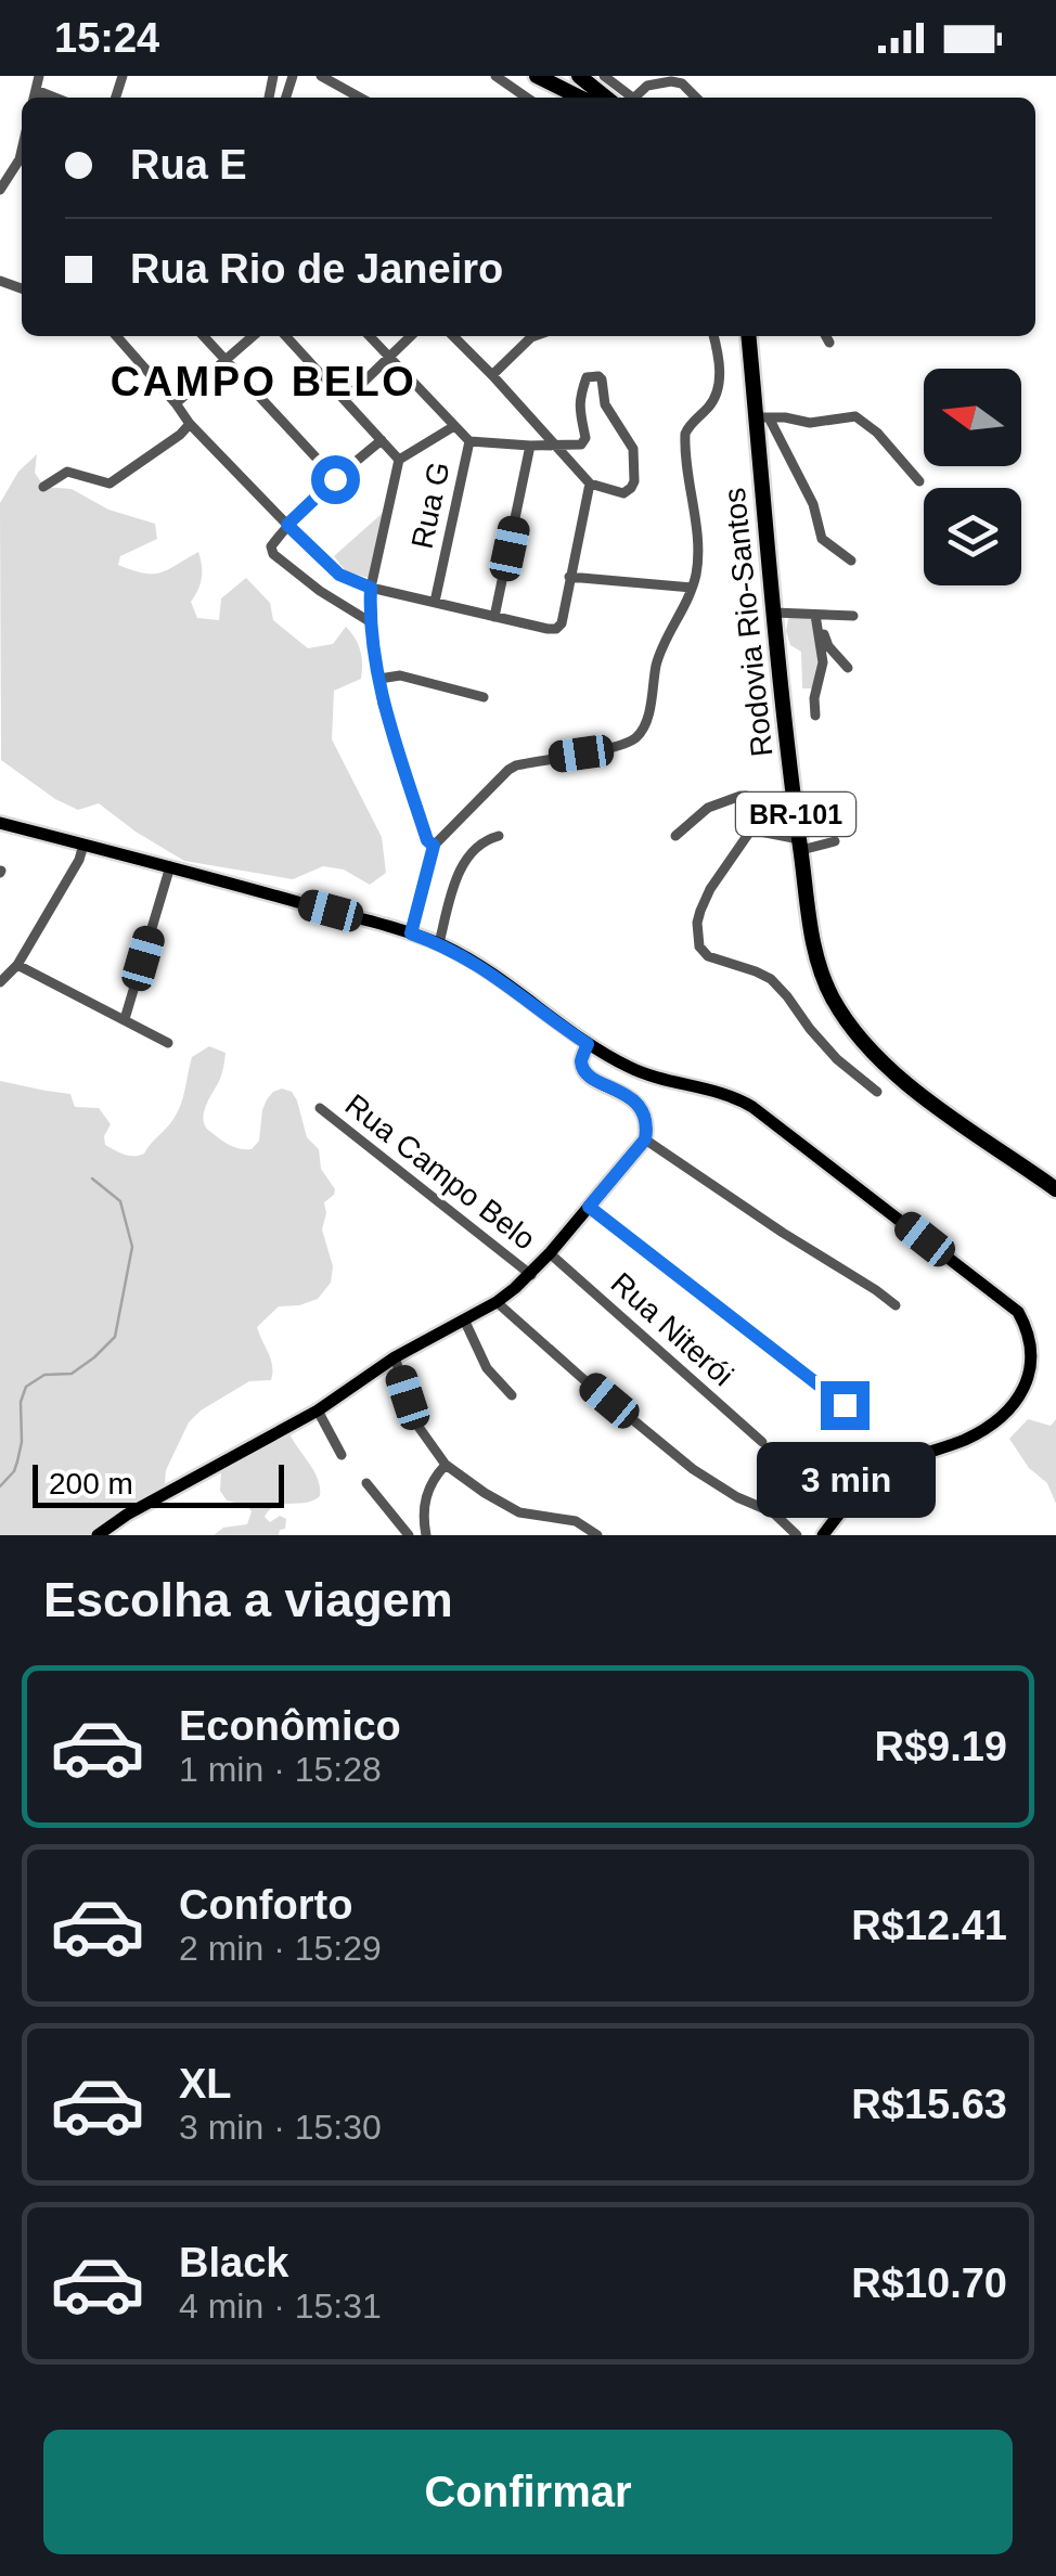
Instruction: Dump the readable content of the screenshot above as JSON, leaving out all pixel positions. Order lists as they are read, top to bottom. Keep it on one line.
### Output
{"streets":{"highway":["Rodovia Rio-Santos","BR-101"],"street":["Rua G","Rua Campo Belo","Rua Niterói"]},"districts":["CAMPO BELO"],"scale_bar":"200 m","north":"left","page":{"status":"15:24","banner":["Rua E","Rua Rio de Janeiro"],"bubble":"3 min","scale":"200 m","heading":"Escolha a viagem","list":[{"name":"Econômico","note":"1 min · 15:28","value":"R$9.19"},{"name":"Conforto","note":"2 min · 15:29","value":"R$12.41"},{"name":"XL","note":"3 min · 15:30","value":"R$15.63"},{"name":"Black","note":"4 min · 15:31","value":"R$10.70"}],"buttons":"Confirmar"}}
